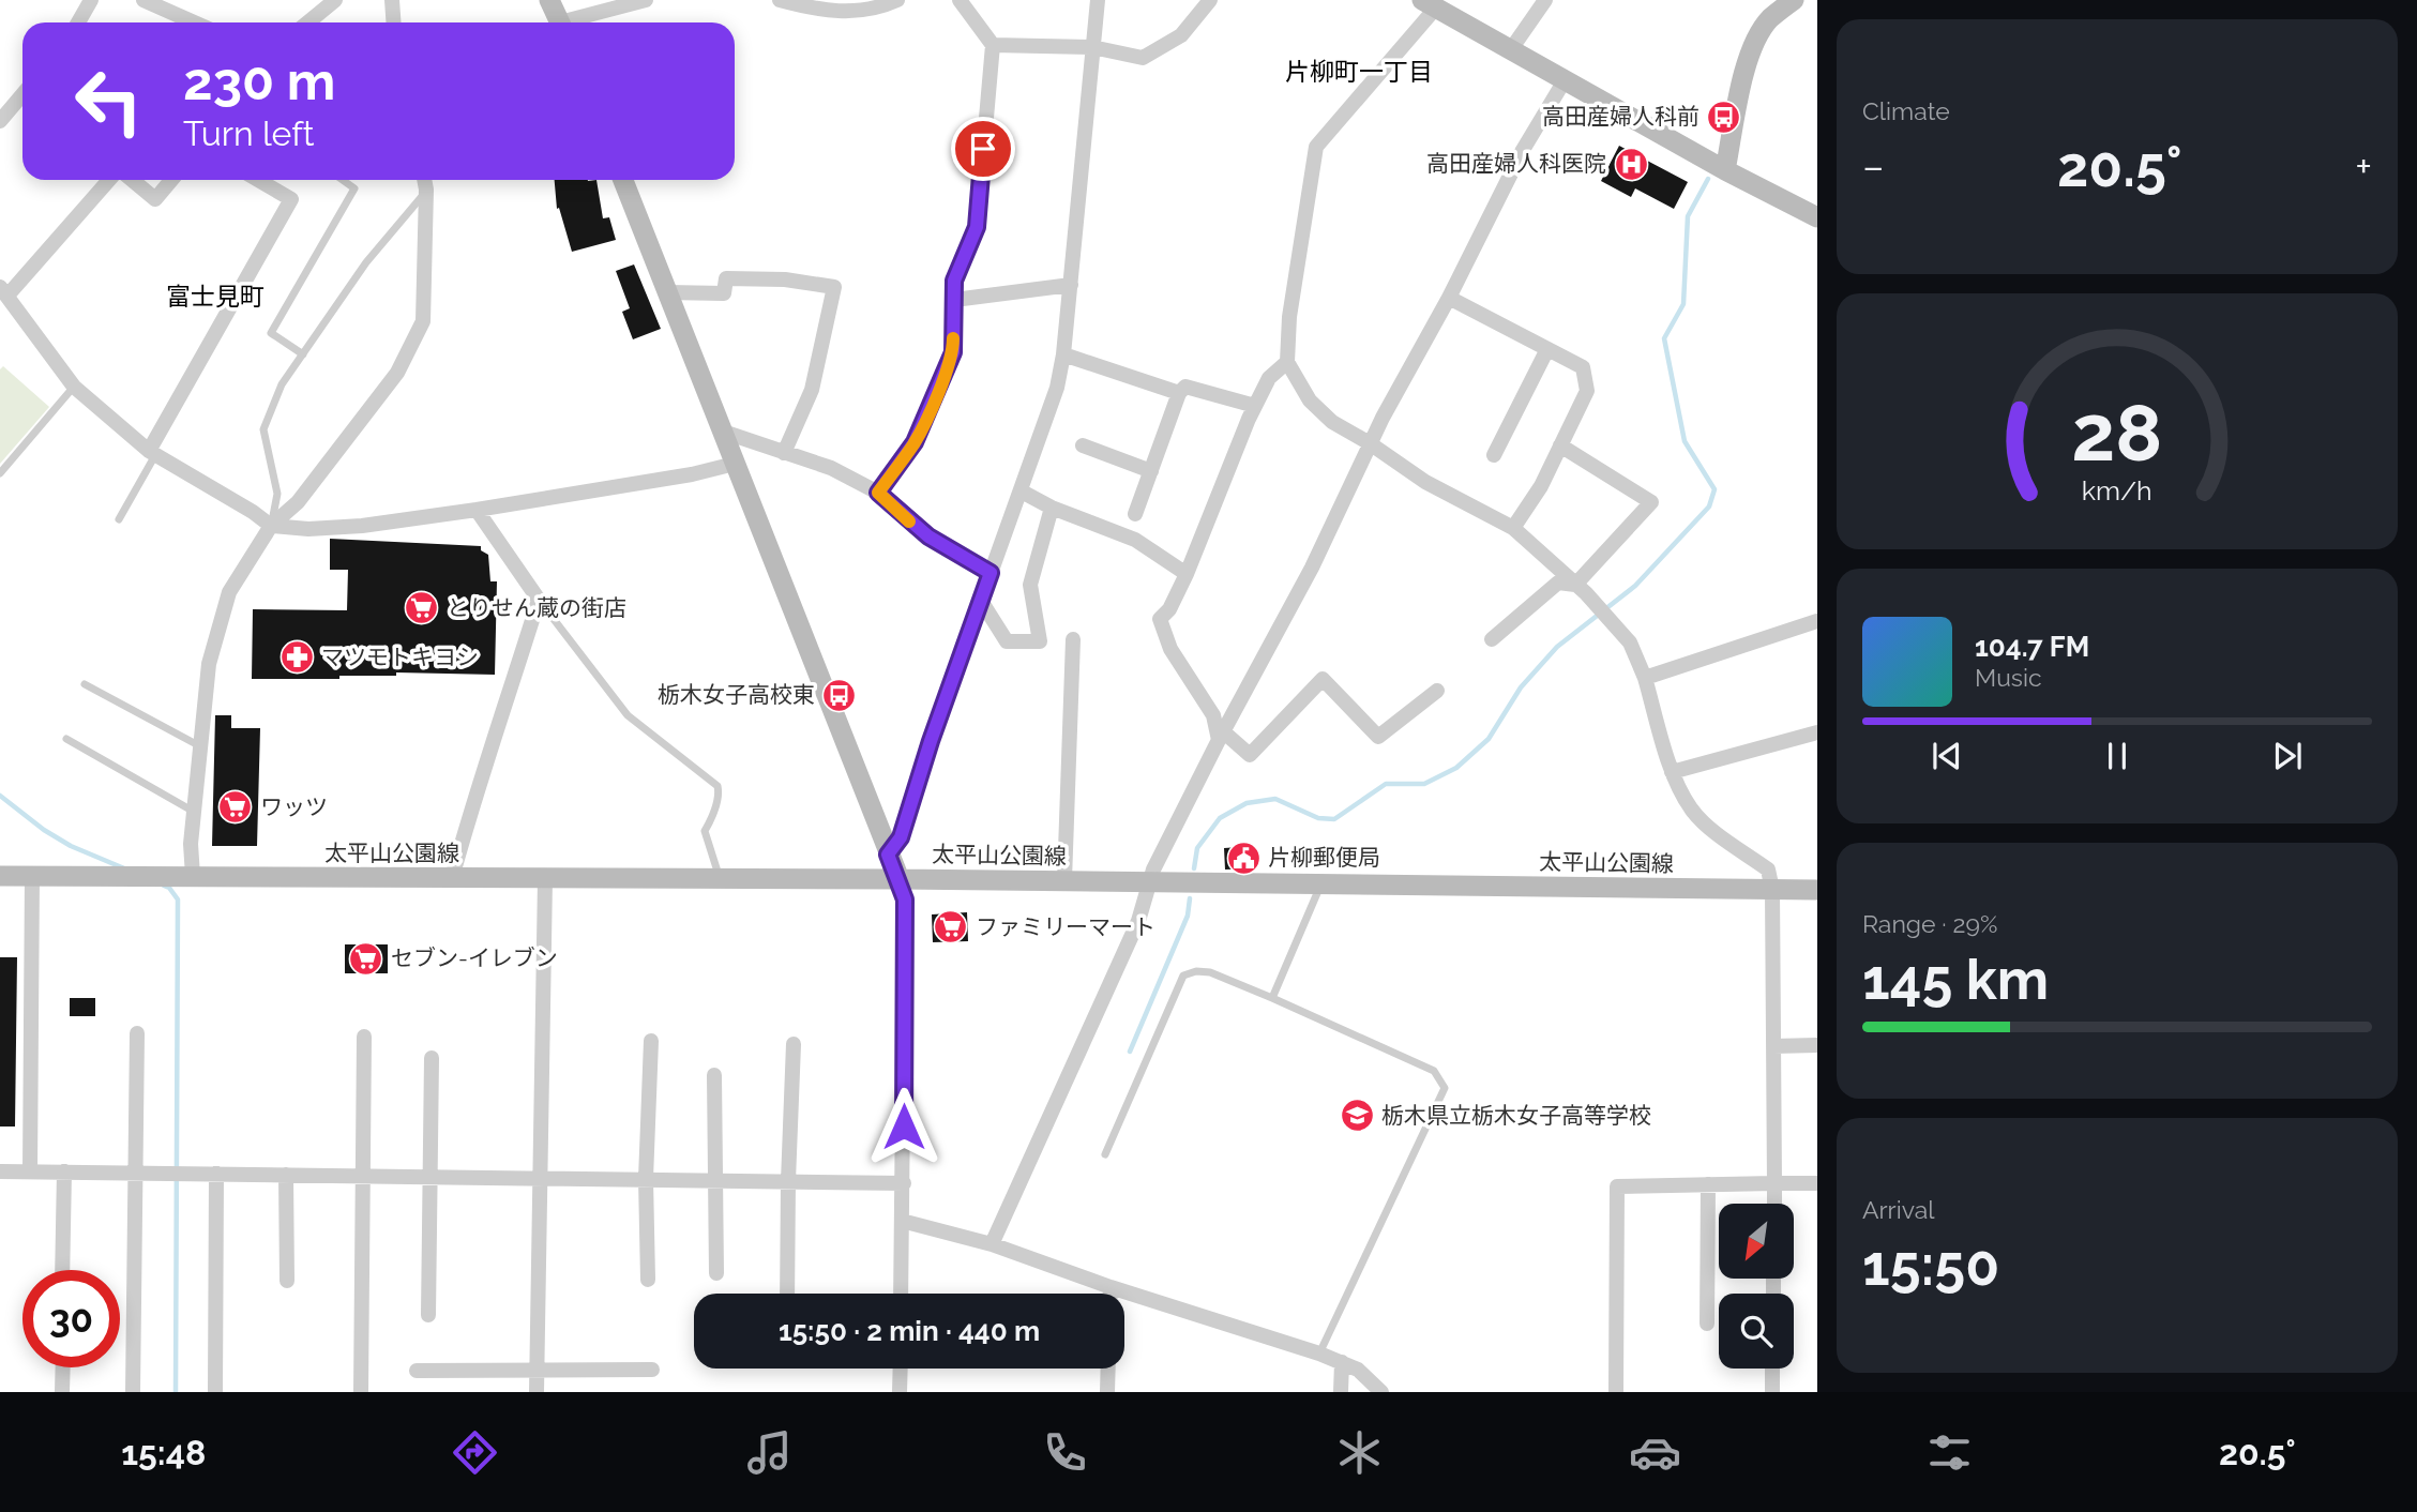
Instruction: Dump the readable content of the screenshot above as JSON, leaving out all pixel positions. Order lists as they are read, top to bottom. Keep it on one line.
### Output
{"streets":{"main road":["太平山公園線"]},"districts":["片柳町一丁目","富士見町"],"places":{"bus stop":["高田産婦人科前","栃木女子高校東"],"hospital":["高田産婦人科医院"],"supermarket":["とりせん蔵の街店","ワッツ","ファミリーマート","セブン-イレブン"],"pharmacy":["マツモトキヨシ"],"public building":["片柳郵便局"],"school or university":["栃木県立栃木女子高等学校"]},"north":"bottom left","page":{"tile":["Climate",["Range · 29%","145 km"],["Arrival","15:50"]],"turn":["230 m","Turn left"],"heat":["−","20.5°","+"],"song":["104.7 FM","Music"],"limit":"30","trip":"15:50 · 2 min · 440 m","tabs":["15:48","20.5°"],"gauge":["28","km/h"]}}
